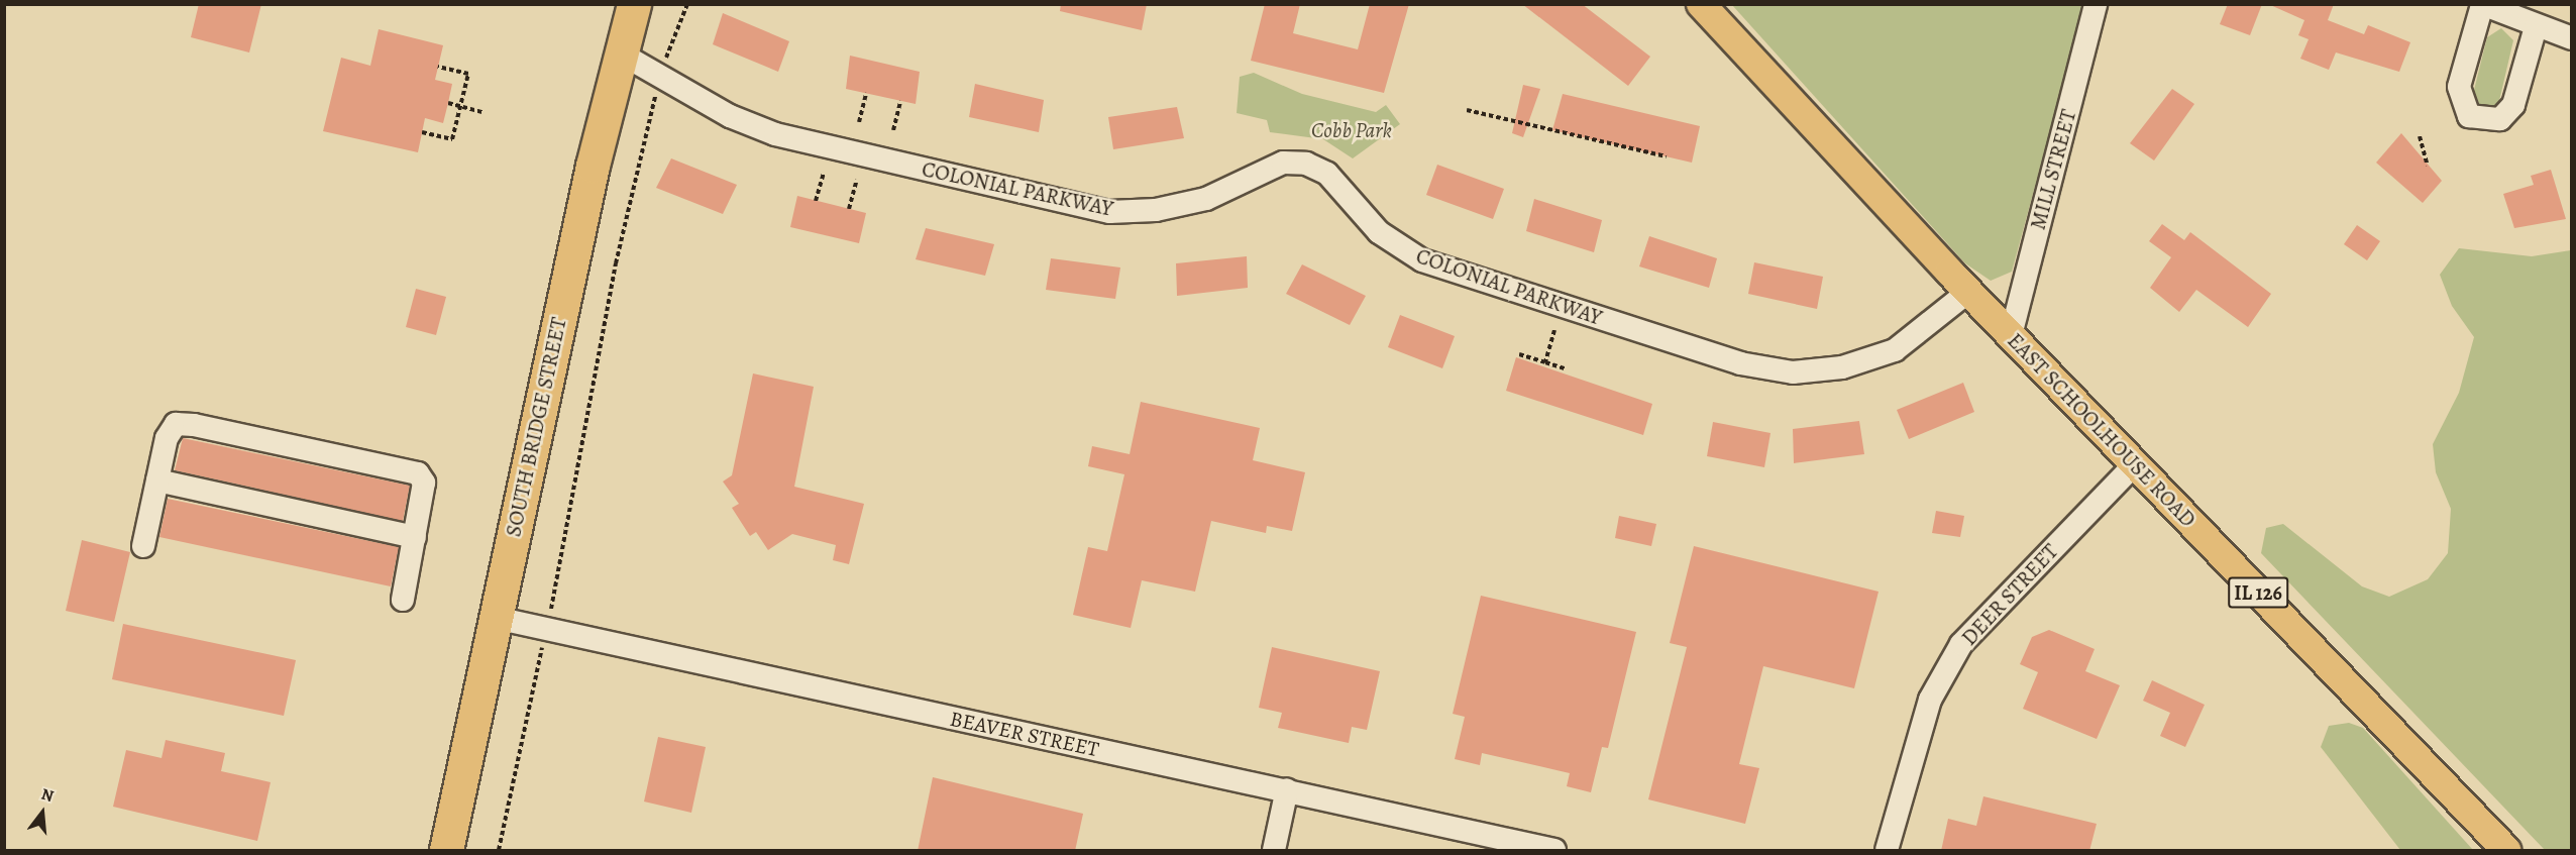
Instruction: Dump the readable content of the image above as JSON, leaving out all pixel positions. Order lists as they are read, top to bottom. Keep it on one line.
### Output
{"streets":{"highway":["SOUTH BRIDGE STREET"],"main road":["EAST SCHOOLHOUSE ROAD","IL 126"],"street":["MILL STREET","COLONIAL PARKWAY","DEER STREET","BEAVER STREET"]},"crossings":[["MILL STREET","EAST SCHOOLHOUSE ROAD"],["COLONIAL PARKWAY","SOUTH BRIDGE STREET"],["COLONIAL PARKWAY","EAST SCHOOLHOUSE ROAD"],["SOUTH BRIDGE STREET","BEAVER STREET"],["EAST SCHOOLHOUSE ROAD","DEER STREET"]],"parks":["Cobb Park"],"north":"top"}
